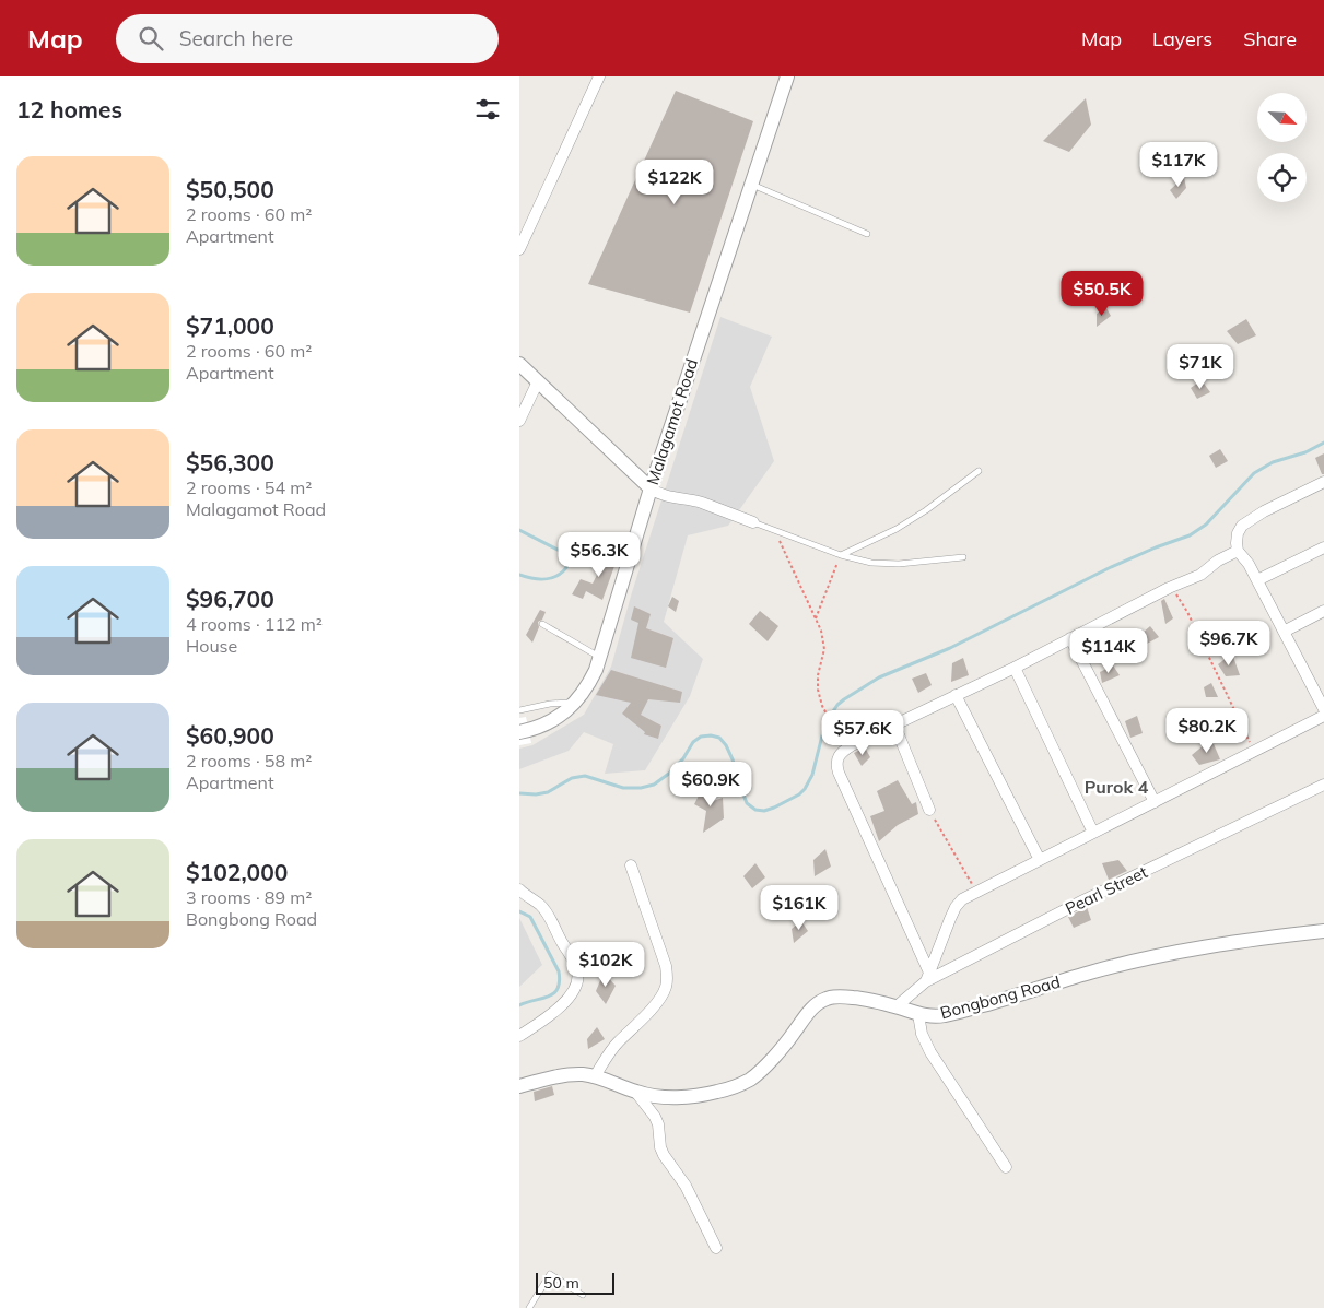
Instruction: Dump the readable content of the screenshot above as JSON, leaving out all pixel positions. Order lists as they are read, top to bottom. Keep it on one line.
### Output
{"streets":{"street":["Malagamot Road","Pearl Street","Bongbong Road"]},"crossings":[["Pearl Street","Bongbong Road"]],"districts":["Purok 4"],"scale_bar":"50 m","north":"bottom right","page":{"header":"Map","search":"Search here","nav":["Map","Layers","Share"],"heading":"12 homes","list":[{"name":"$50,500","note":"2 rooms · 60 m² · Apartment"},{"name":"$71,000","note":"2 rooms · 60 m² · Apartment"},{"name":"$56,300","note":"2 rooms · 54 m² · Malagamot Road"},{"name":"$96,700","note":"4 rooms · 112 m² · House"},{"name":"$60,900","note":"2 rooms · 58 m² · Apartment"},{"name":"$102,000","note":"3 rooms · 89 m² · Bongbong Road"}],"price":["$117K","$122K","$50.5K","$71K","$56.3K","$96.7K","$114K","$80.2K","$57.6K","$60.9K","$161K","$102K"],"scale":"50 m"}}
